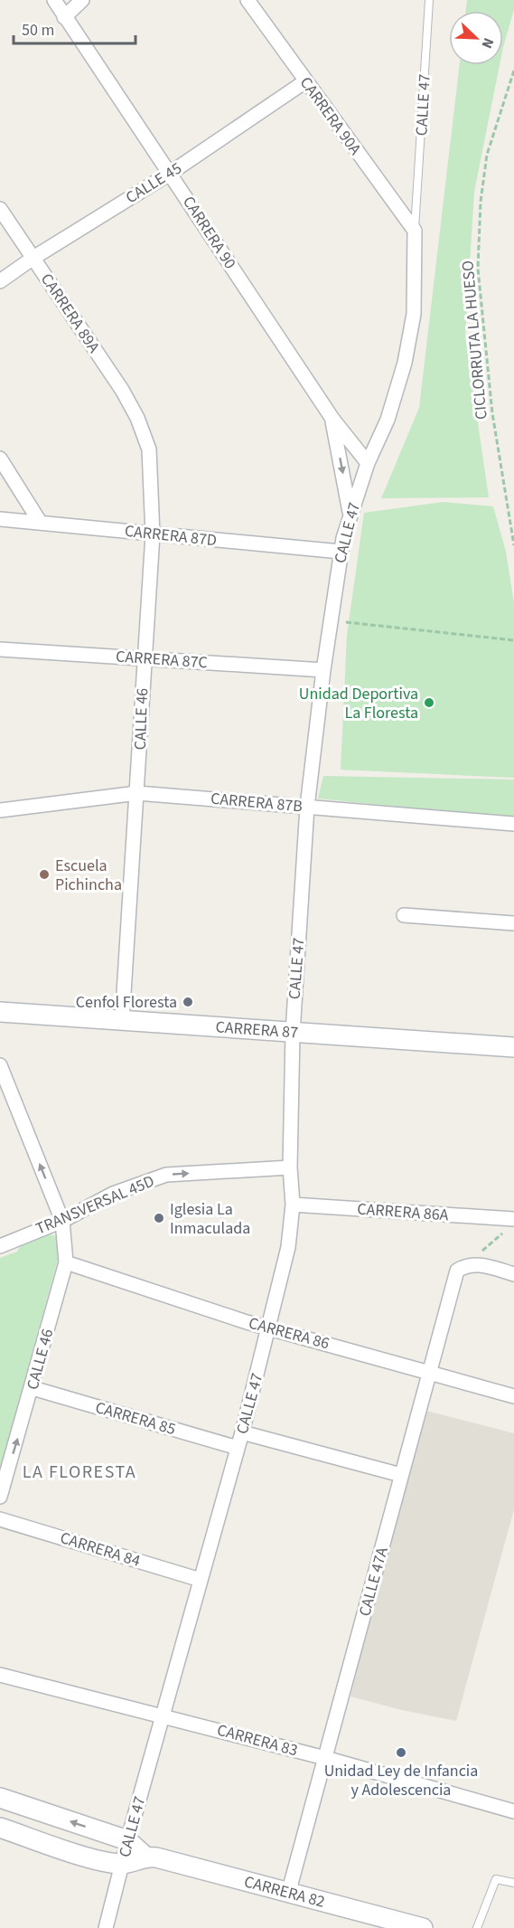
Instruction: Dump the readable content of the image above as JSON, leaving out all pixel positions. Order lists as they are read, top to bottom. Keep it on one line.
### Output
{"streets":{"street":["CALLE 47","CARRERA 90A","CALLE 45","CARRERA 90","CARRERA 89A","CARRERA 87D","CARRERA 87C","CALLE 46","CARRERA 87B","CARRERA 87","TRANSVERSAL 45D","CARRERA 86A","CARRERA 86","CARRERA 85","CARRERA 84","CALLE 47A","CARRERA 83","CARRERA 82"],"path":["CICLORRUTA LA HUESO"]},"crossings":[["CALLE 47","CARRERA 90A"],["CALLE 47","CARRERA 90"],["CALLE 47","CARRERA 87D"],["CALLE 47","CARRERA 87C"],["CALLE 47","CARRERA 87B"],["CALLE 47","CARRERA 87"],["CALLE 47","TRANSVERSAL 45D"],["CALLE 47","CARRERA 86A"],["CALLE 47","CARRERA 86"],["CALLE 47","CARRERA 85"],["CALLE 47","CARRERA 84"],["CALLE 47","CARRERA 83"],["CALLE 47","CARRERA 82"],["CARRERA 90A","CALLE 45"],["CALLE 45","CARRERA 90"],["CALLE 45","CARRERA 89A"],["CARRERA 89A","CALLE 46"],["CARRERA 87D","CALLE 46"],["CARRERA 87C","CALLE 46"],["CALLE 46","CARRERA 87B"],["CALLE 46","CARRERA 87"],["CALLE 46","TRANSVERSAL 45D"],["CALLE 46","CARRERA 86"],["CALLE 46","CARRERA 85"],["CARRERA 86","CALLE 47A"],["CALLE 47A","CARRERA 83"],["CALLE 47A","CARRERA 82"]],"one_way":["TRANSVERSAL 45D"],"districts":["LA FLORESTA"],"places":["Unidad Deportiva La Floresta","Escuela Pichincha","Cenfol Floresta","Iglesia La Inmaculada","Unidad Ley de Infancia y Adolescencia"],"scale_bar":"50 m","north":"bottom right"}
